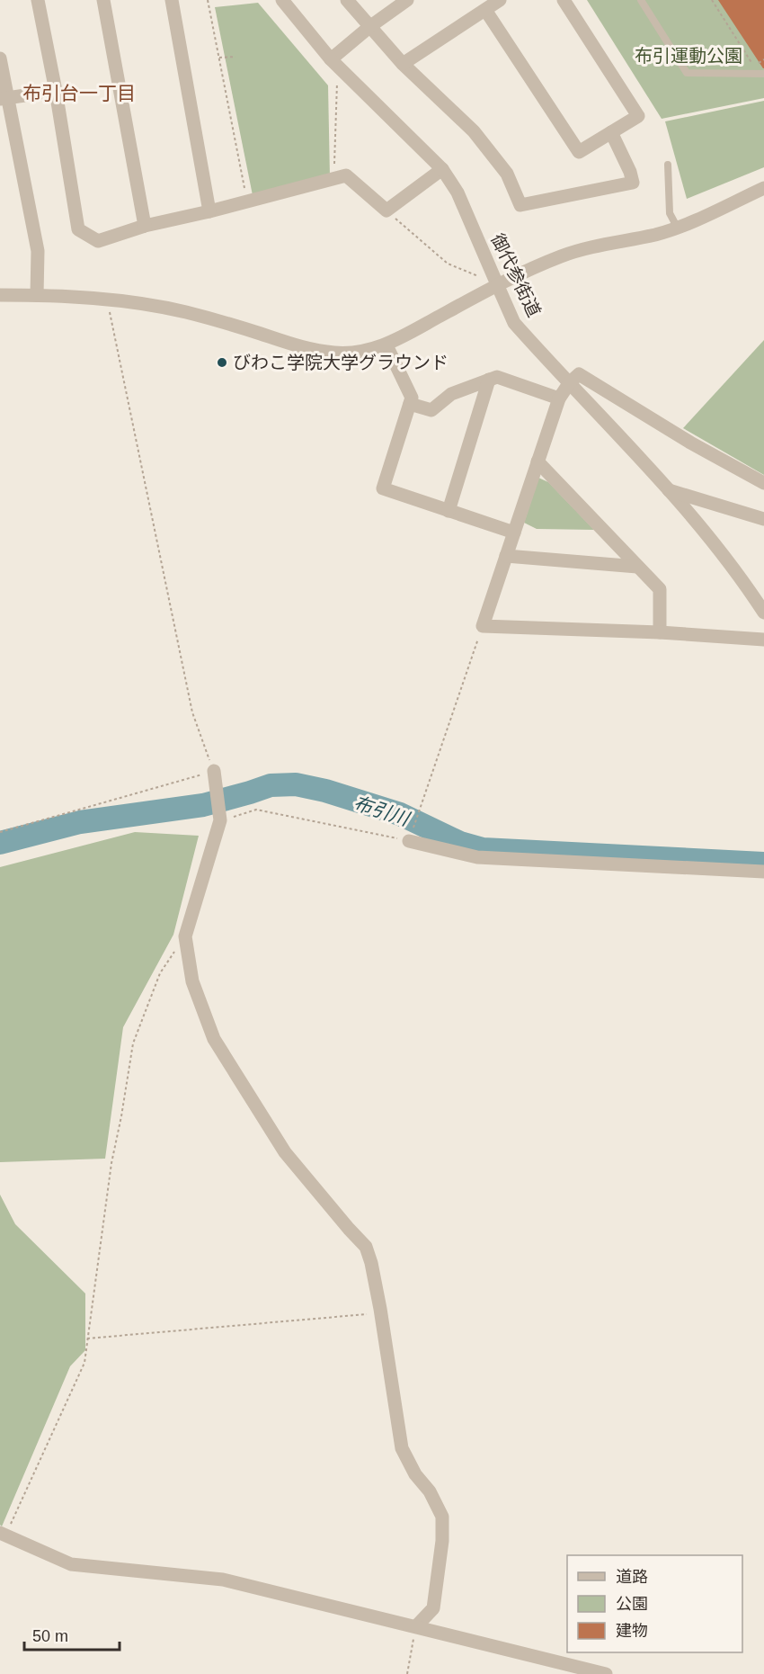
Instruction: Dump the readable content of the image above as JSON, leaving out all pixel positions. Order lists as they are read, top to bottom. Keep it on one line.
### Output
{"streets":{"street":["御代参街道"]},"districts":["布引台一丁目"],"water":["布引川"],"parks":["布引運動公園"],"places":["びわこ学院大学グラウンド"],"legend":["道路","公園","建物"],"scale_bar":"50 m"}
